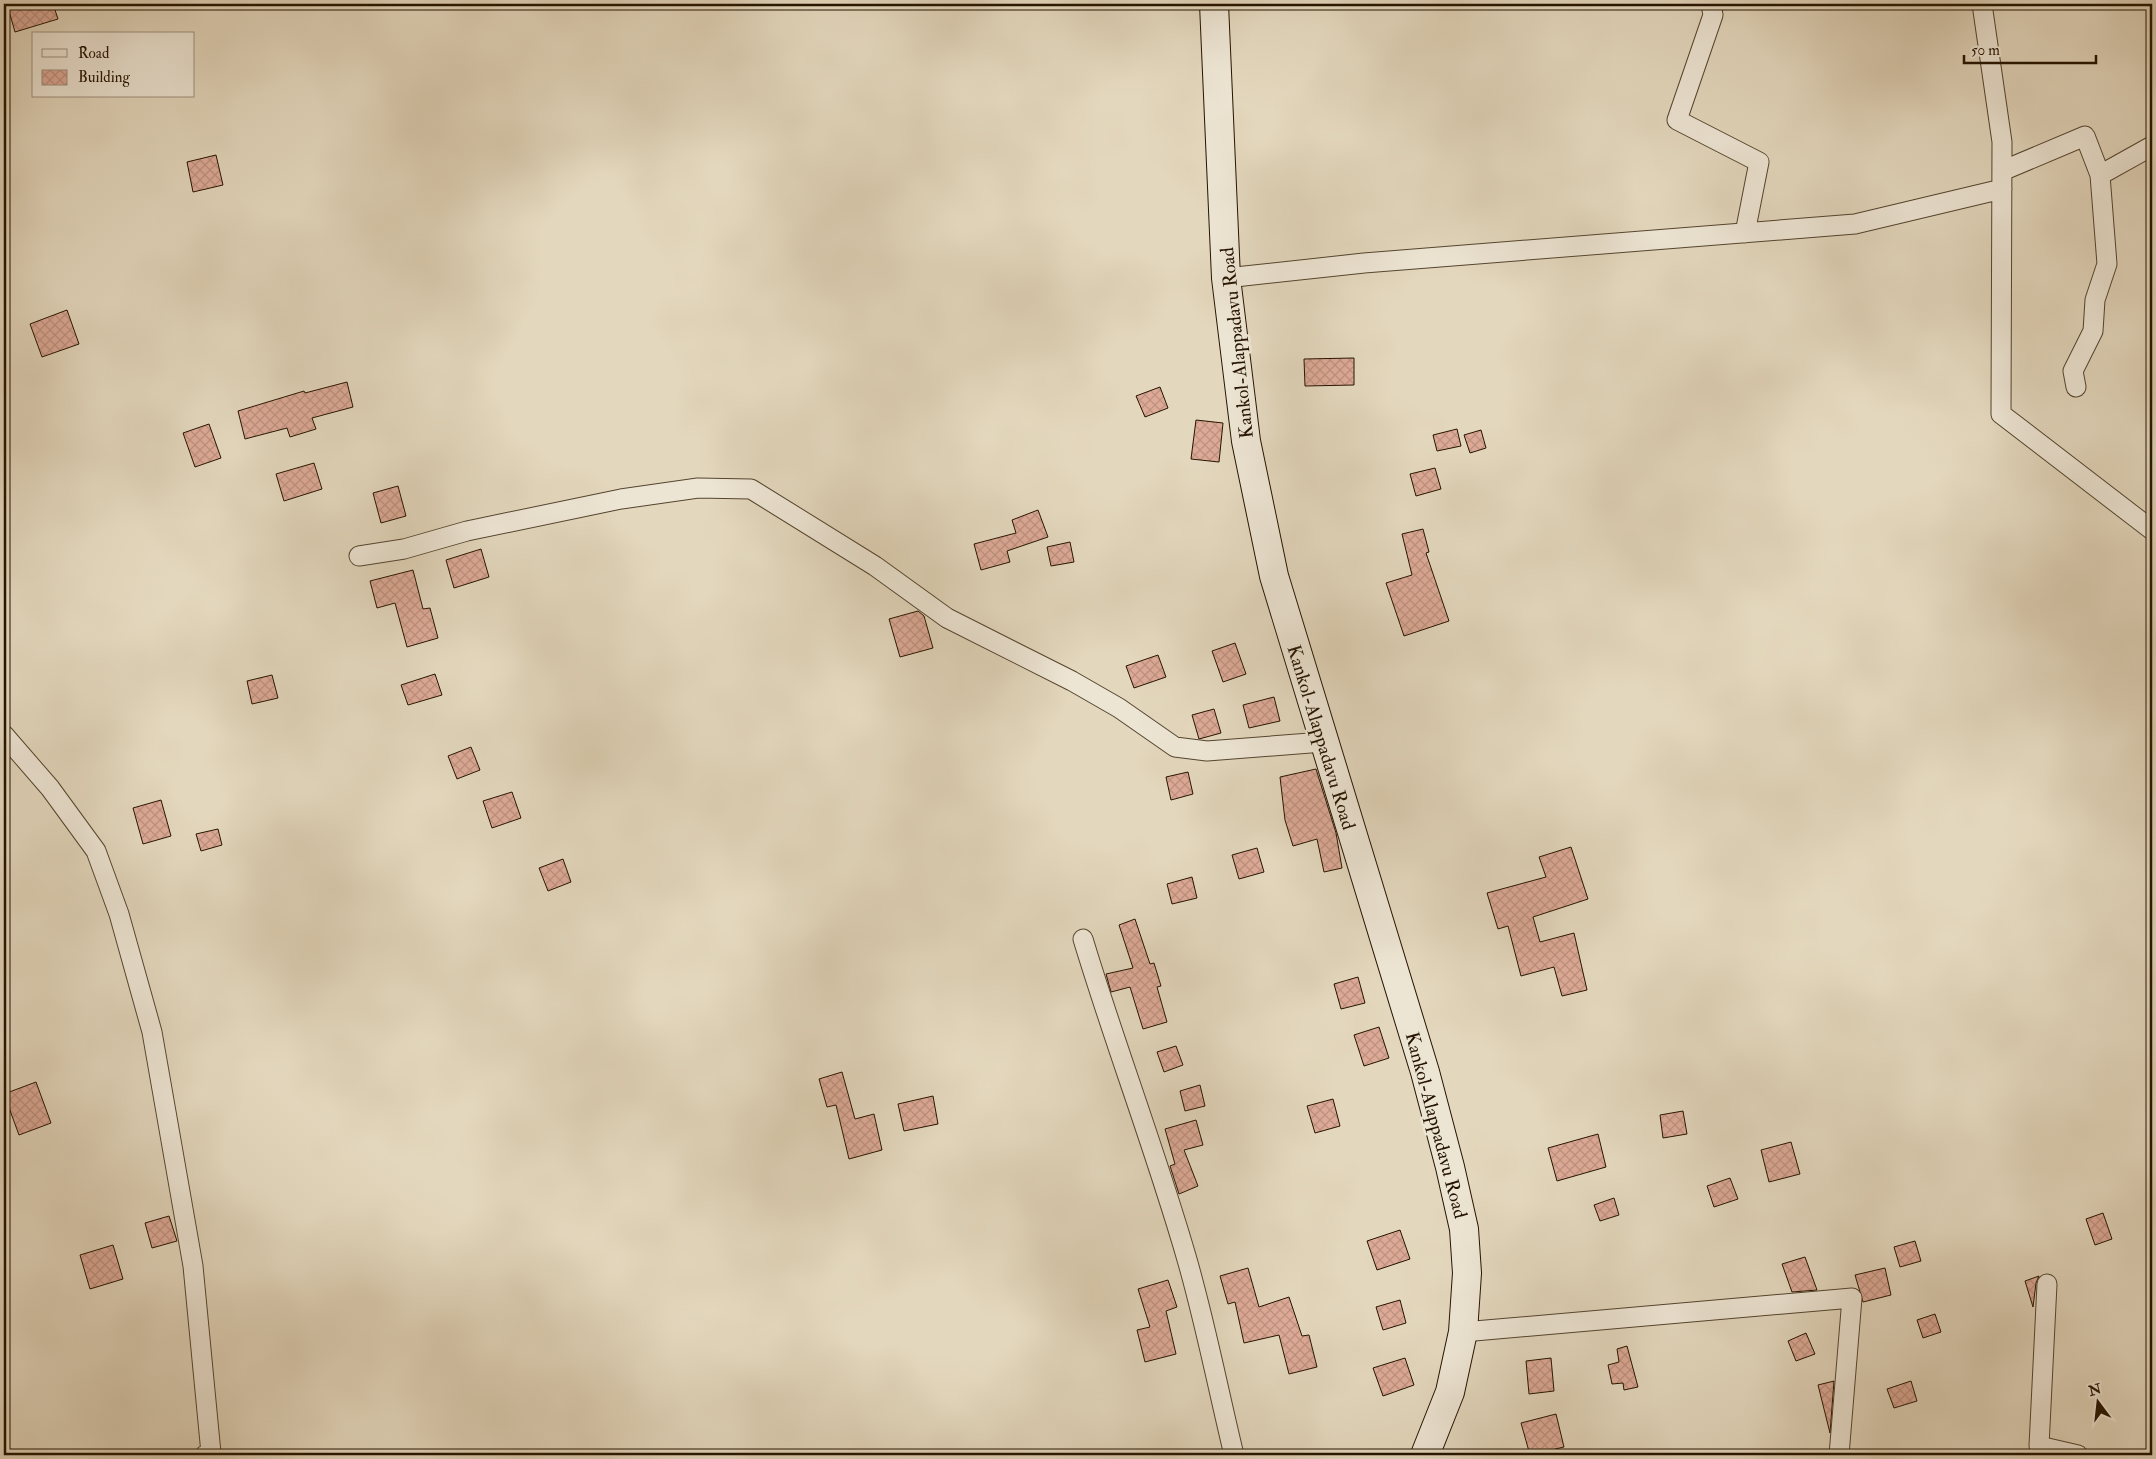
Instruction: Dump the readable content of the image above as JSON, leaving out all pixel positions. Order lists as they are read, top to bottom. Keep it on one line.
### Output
{"streets":{"main road":["Kankol-Alappadavu Road"]},"legend":["Road","Building"],"scale_bar":"50 m","north":"top"}
